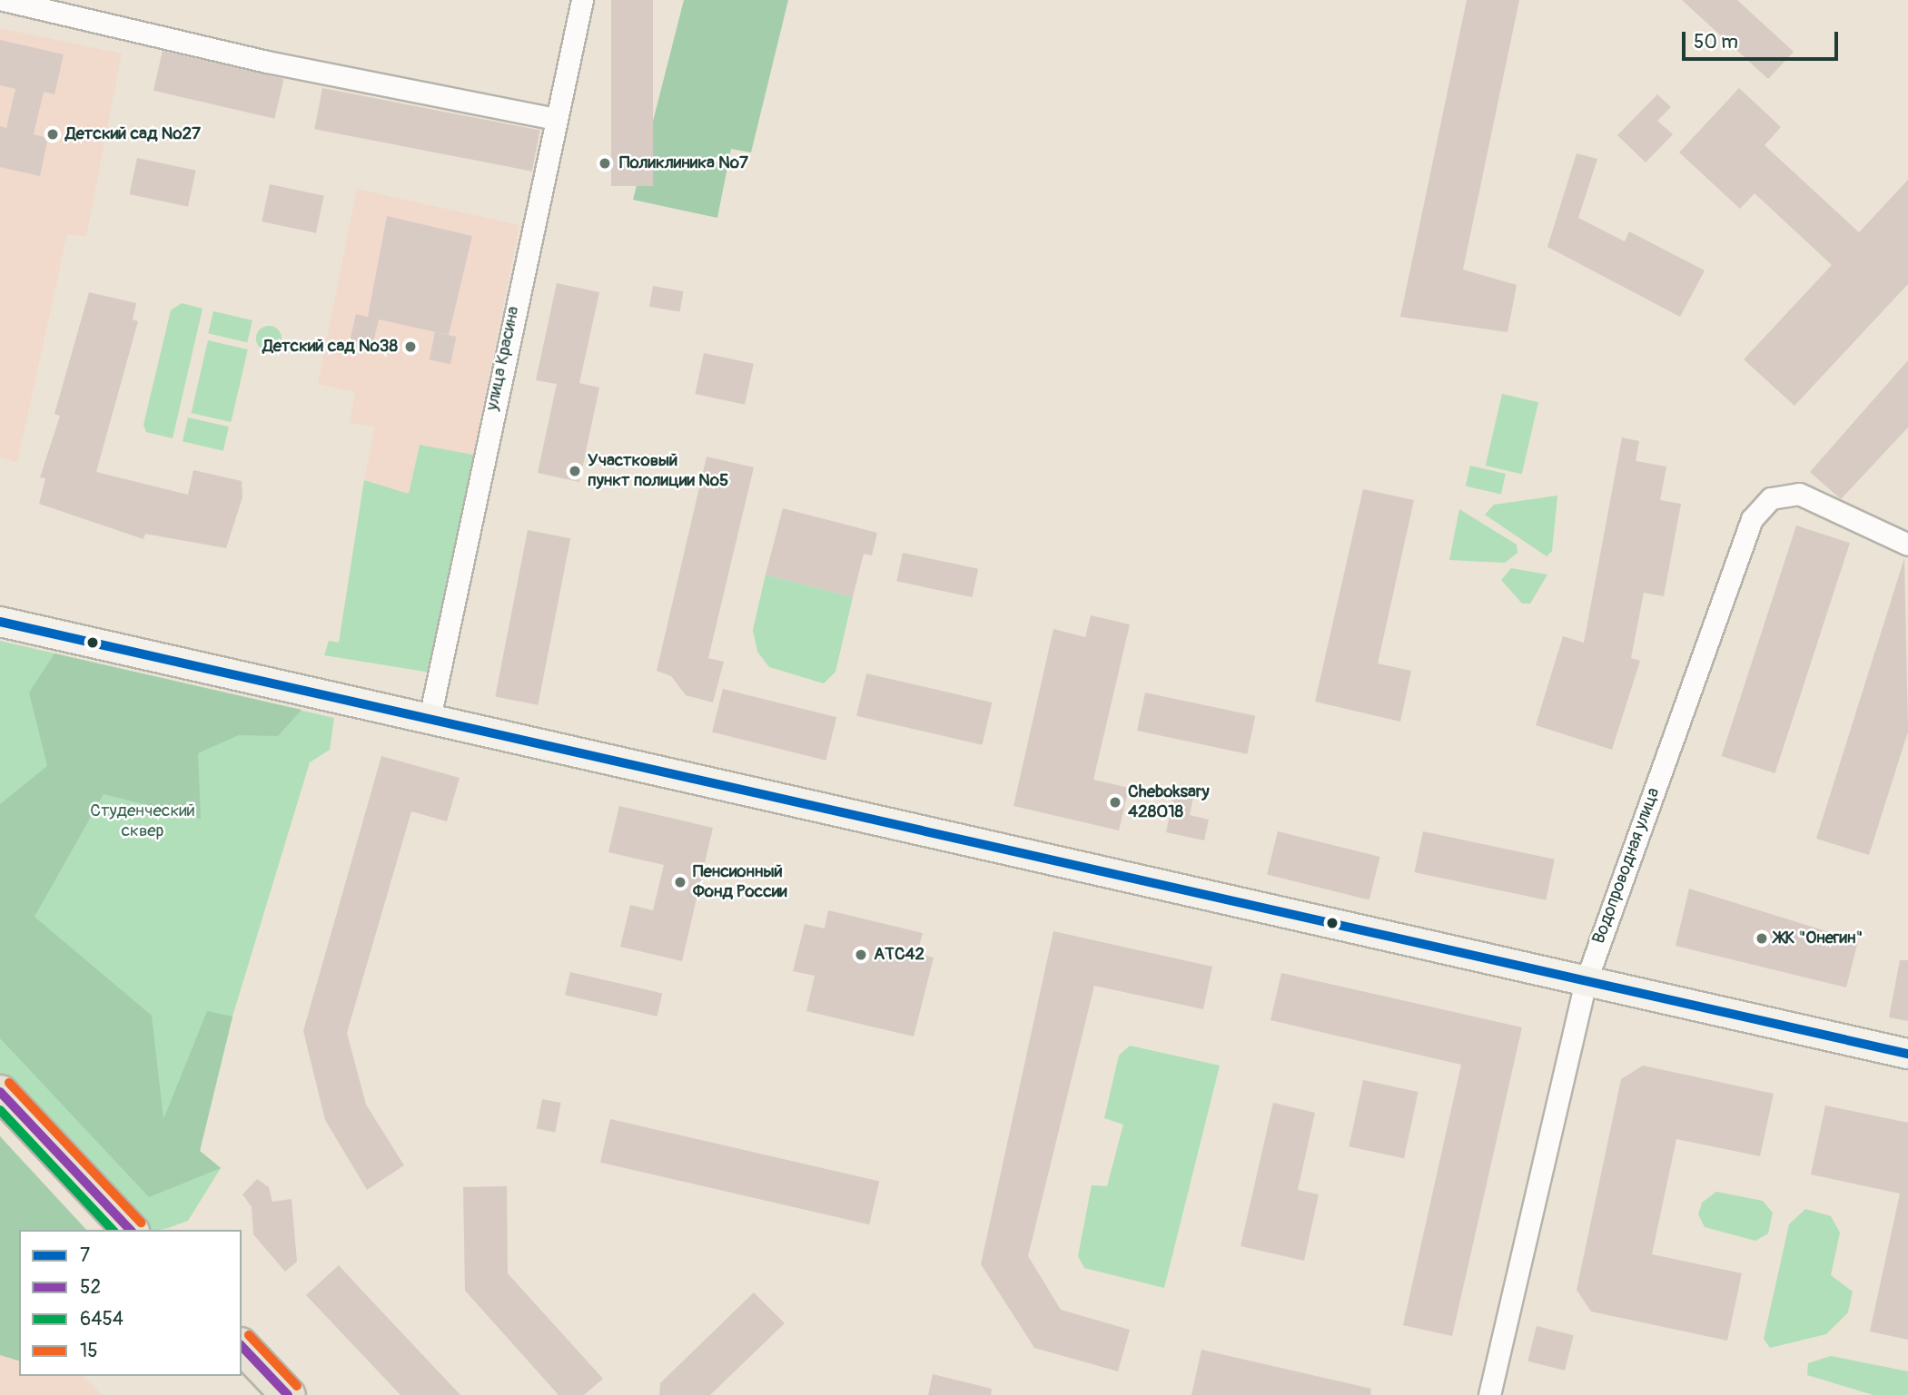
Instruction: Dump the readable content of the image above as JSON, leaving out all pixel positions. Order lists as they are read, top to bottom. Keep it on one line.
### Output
{"streets":{"street":["улица Красина","Водопроводная улица"]},"parks":["Студенческий сквер"],"places":["Детский сад №27","Поликлиника №7","Детский сад №38","Участковый пункт полиции №5","Cheboksary 428018","Пенсионный Фонд России","ЖК \"Онегин\"","АТС42"],"lines":["transit line 7","transit line 15","transit line 52","transit line 6454"],"legend":["7","52","6454","15"],"scale_bar":"50 m"}
